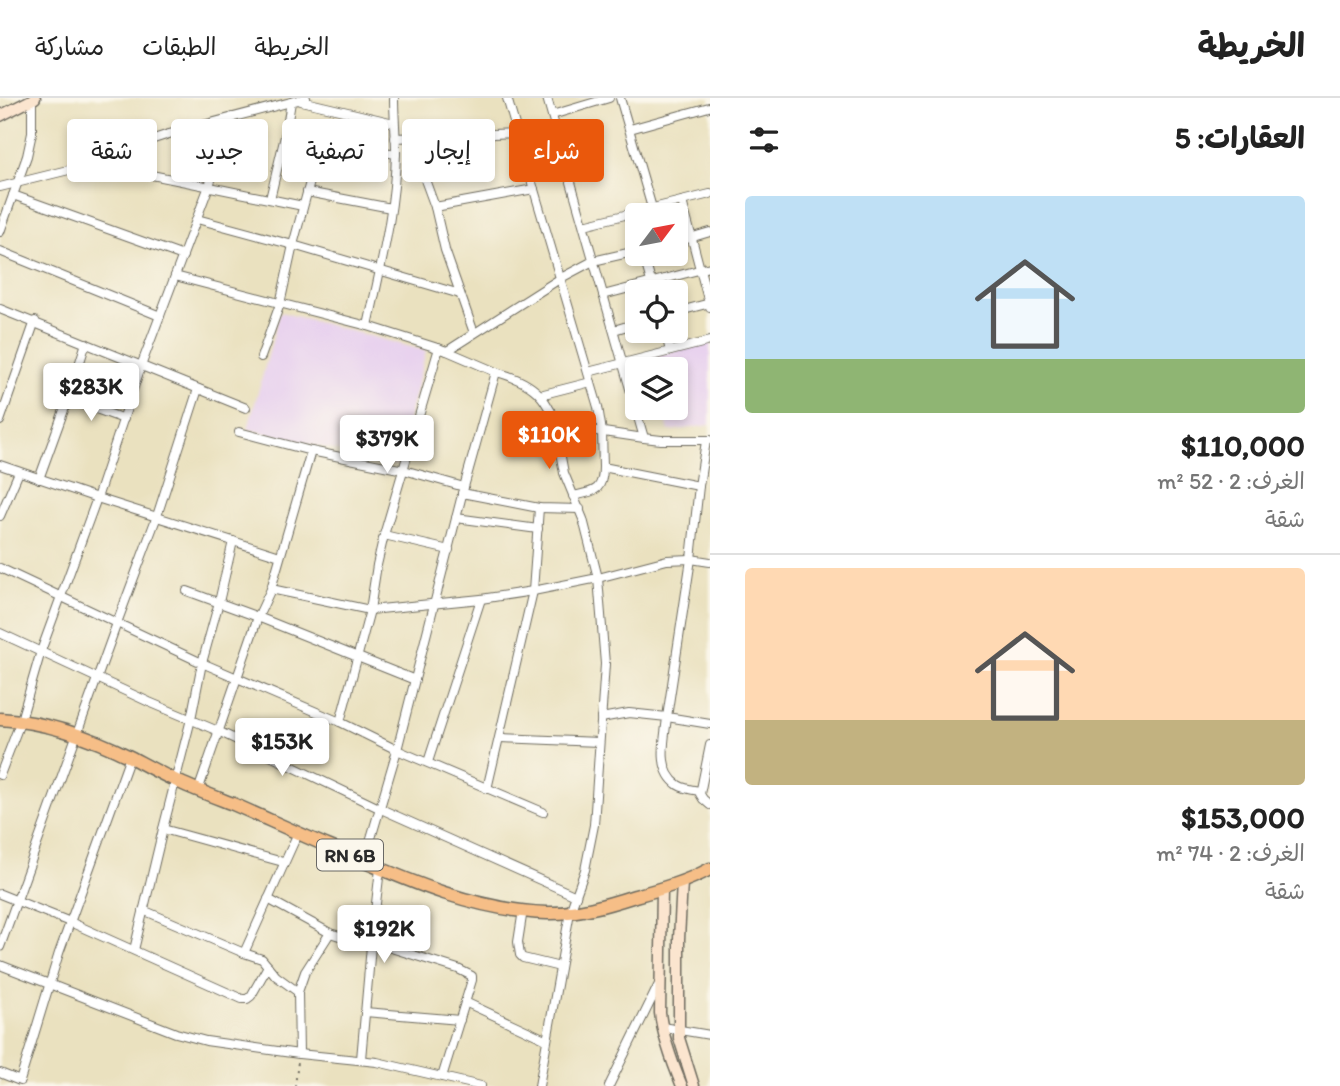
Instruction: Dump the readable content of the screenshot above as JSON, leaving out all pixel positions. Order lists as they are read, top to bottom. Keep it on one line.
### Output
{"streets":{"main road":["RN 6B"]},"north":"top right","page":{"header":"الخريطة","nav":["الخريطة","الطبقات","مشاركة"],"heading":"العقارات: 5","chip":["شراء","إيجار","تصفية","جديد","شقة"],"list":[{"name":"$110,000","note":"الغرف: 2 · 52 m² · شقة"},{"name":"$153,000","note":"الغرف: 2 · 74 m² · شقة"}],"price":["$283K","$110K","$379K","$153K","$192K"]}}
